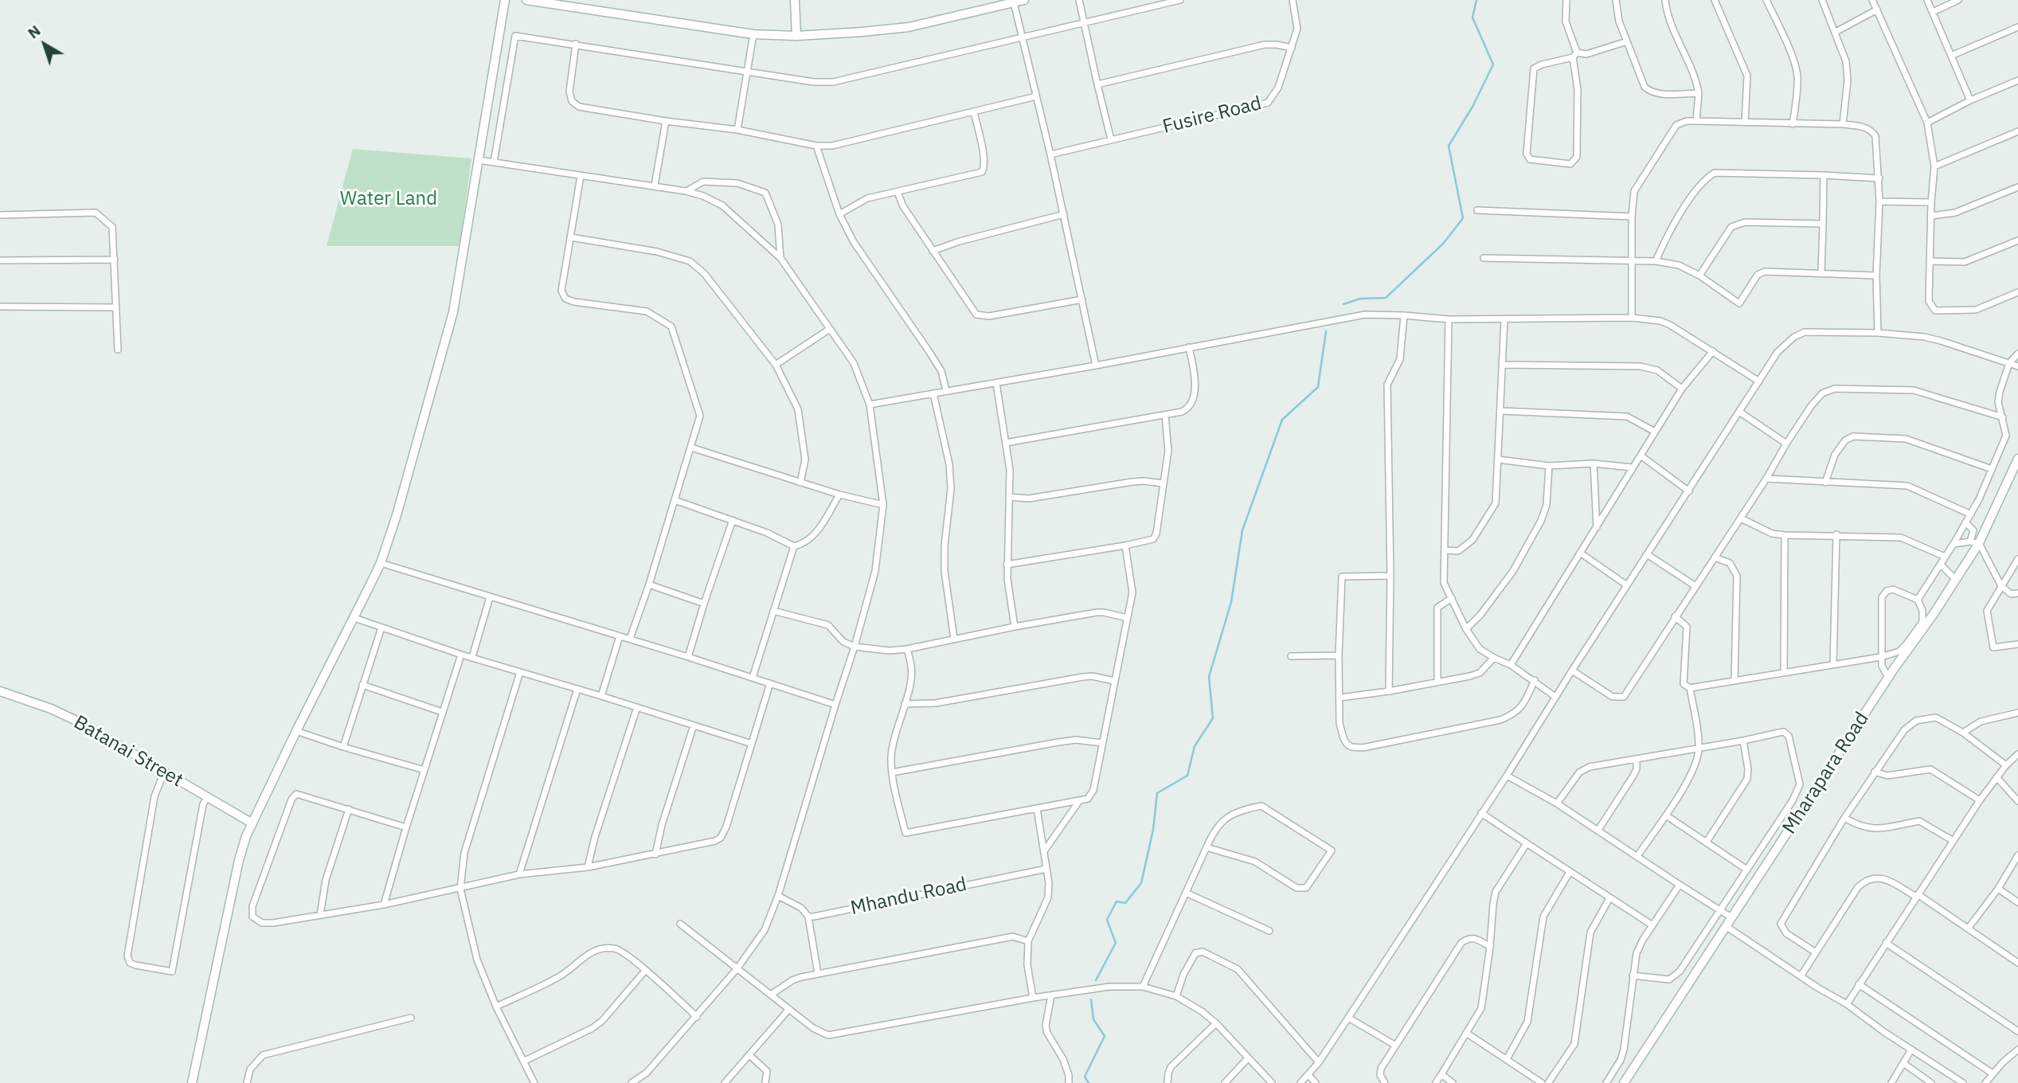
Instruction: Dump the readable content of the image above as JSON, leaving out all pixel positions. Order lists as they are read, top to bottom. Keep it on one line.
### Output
{"streets":{"street":["Fusire Road","Batanai Street","Mharapara Road","Mhandu Road"]},"parks":["Water Land"],"north":"top left"}
